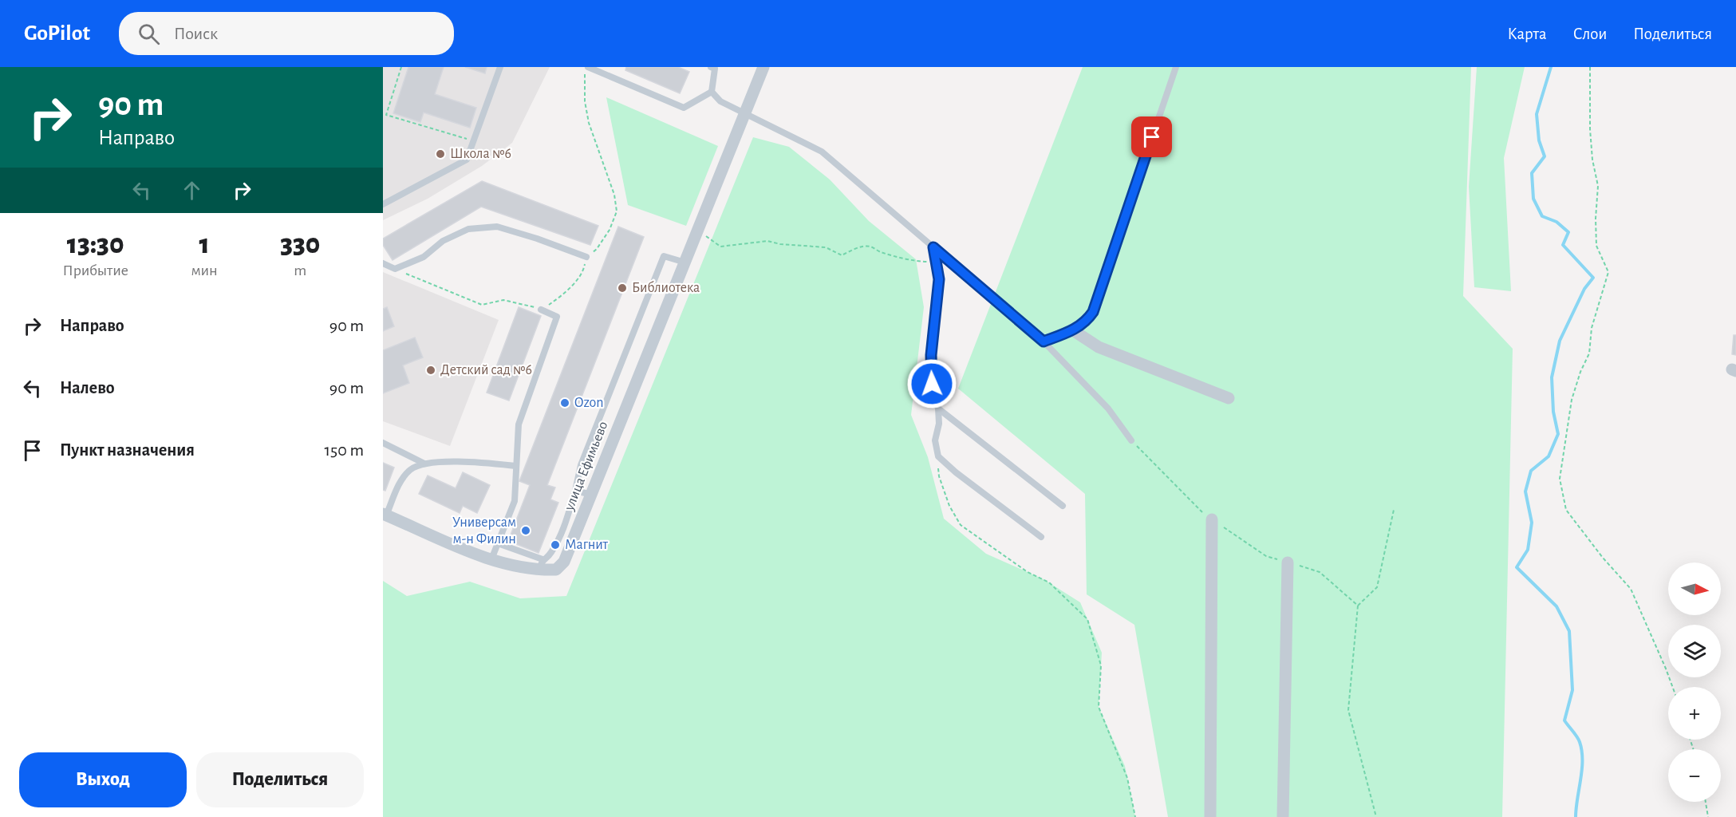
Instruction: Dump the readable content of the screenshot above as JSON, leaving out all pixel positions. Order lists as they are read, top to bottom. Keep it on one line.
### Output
{"streets":{"street":["улица Ефимьево"]},"places":["Школа №6","Библиотека","Детский сад №6","Ozon","Универсам м-н Филин","Магнит"],"north":"right","page":{"header":"GoPilot","search":"Поиск","nav":["Карта","Слои","Поделиться"],"turn":["90 m","Направо"],"eta":["13:30","Прибытие","1","мин","330","m"],"list":[{"name":"Направо","value":"90 m"},{"name":"Налево","value":"90 m"},{"name":"Пункт назначения","value":"150 m"}],"map_buttons":["+","−"],"buttons":["Выход","Поделиться"]}}
